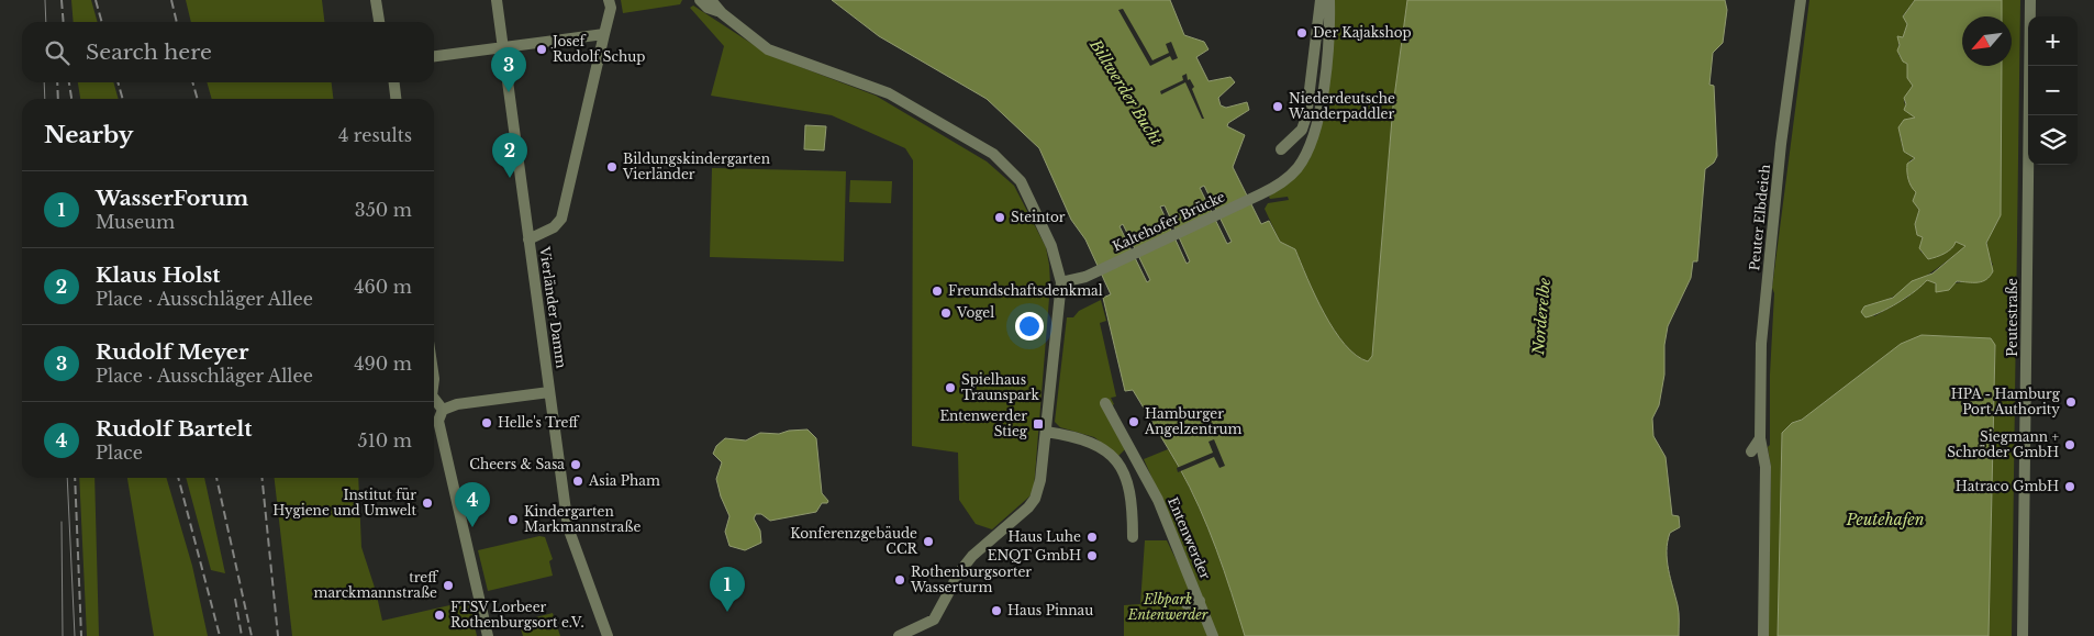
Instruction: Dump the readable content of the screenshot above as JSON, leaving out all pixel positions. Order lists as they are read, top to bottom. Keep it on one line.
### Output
{"streets":{"street":["Peuter Elbdeich","Kaltehofer Brücke","Vierländer Damm","Peutestraße","Entenwerder"]},"water":["Billwerder Bucht","Norderelbe","Peutehafen"],"parks":["Elbpark Entenwerder"],"places":{"other":["Der Kajakshop","Josef Rudolf Schup","Niederdeutsche Wanderpaddler","Bildungskindergarten Vierländer","Steintor","Freundschaftsdenkmal","Vogel","Spielhaus Traunspark","HPA - Hamburg Port Authority","Hamburger Angelzentrum","Helle's Treff","Siegmann + Schröder GmbH","Cheers & Sasa","Asia Pham","Hatraco GmbH","Institut für Hygiene und Umwelt","Kindergarten Markmannstraße","Haus Luhe","Konferenzgebäude CCR","ENQT GmbH","Rothenburgsorter Wasserturm","treff marckmannstraße","Haus Pinnau","FTSV Lorbeer Rothenburgsort e.V."],"transit":["Entenwerder Stieg"]},"north":"bottom left","page":{"map_buttons":["+","−"],"search":"Search here","pins":["3","2","4","1"],"heading":["Nearby","4 results"],"list":[{"mark":"1","name":"WasserForum","note":"Museum","value":"350 m"},{"mark":"2","name":"Klaus Holst","note":"Place · Ausschläger Allee","value":"460 m"},{"mark":"3","name":"Rudolf Meyer","note":"Place · Ausschläger Allee","value":"490 m"},{"mark":"4","name":"Rudolf Bartelt","note":"Place","value":"510 m"}]}}
